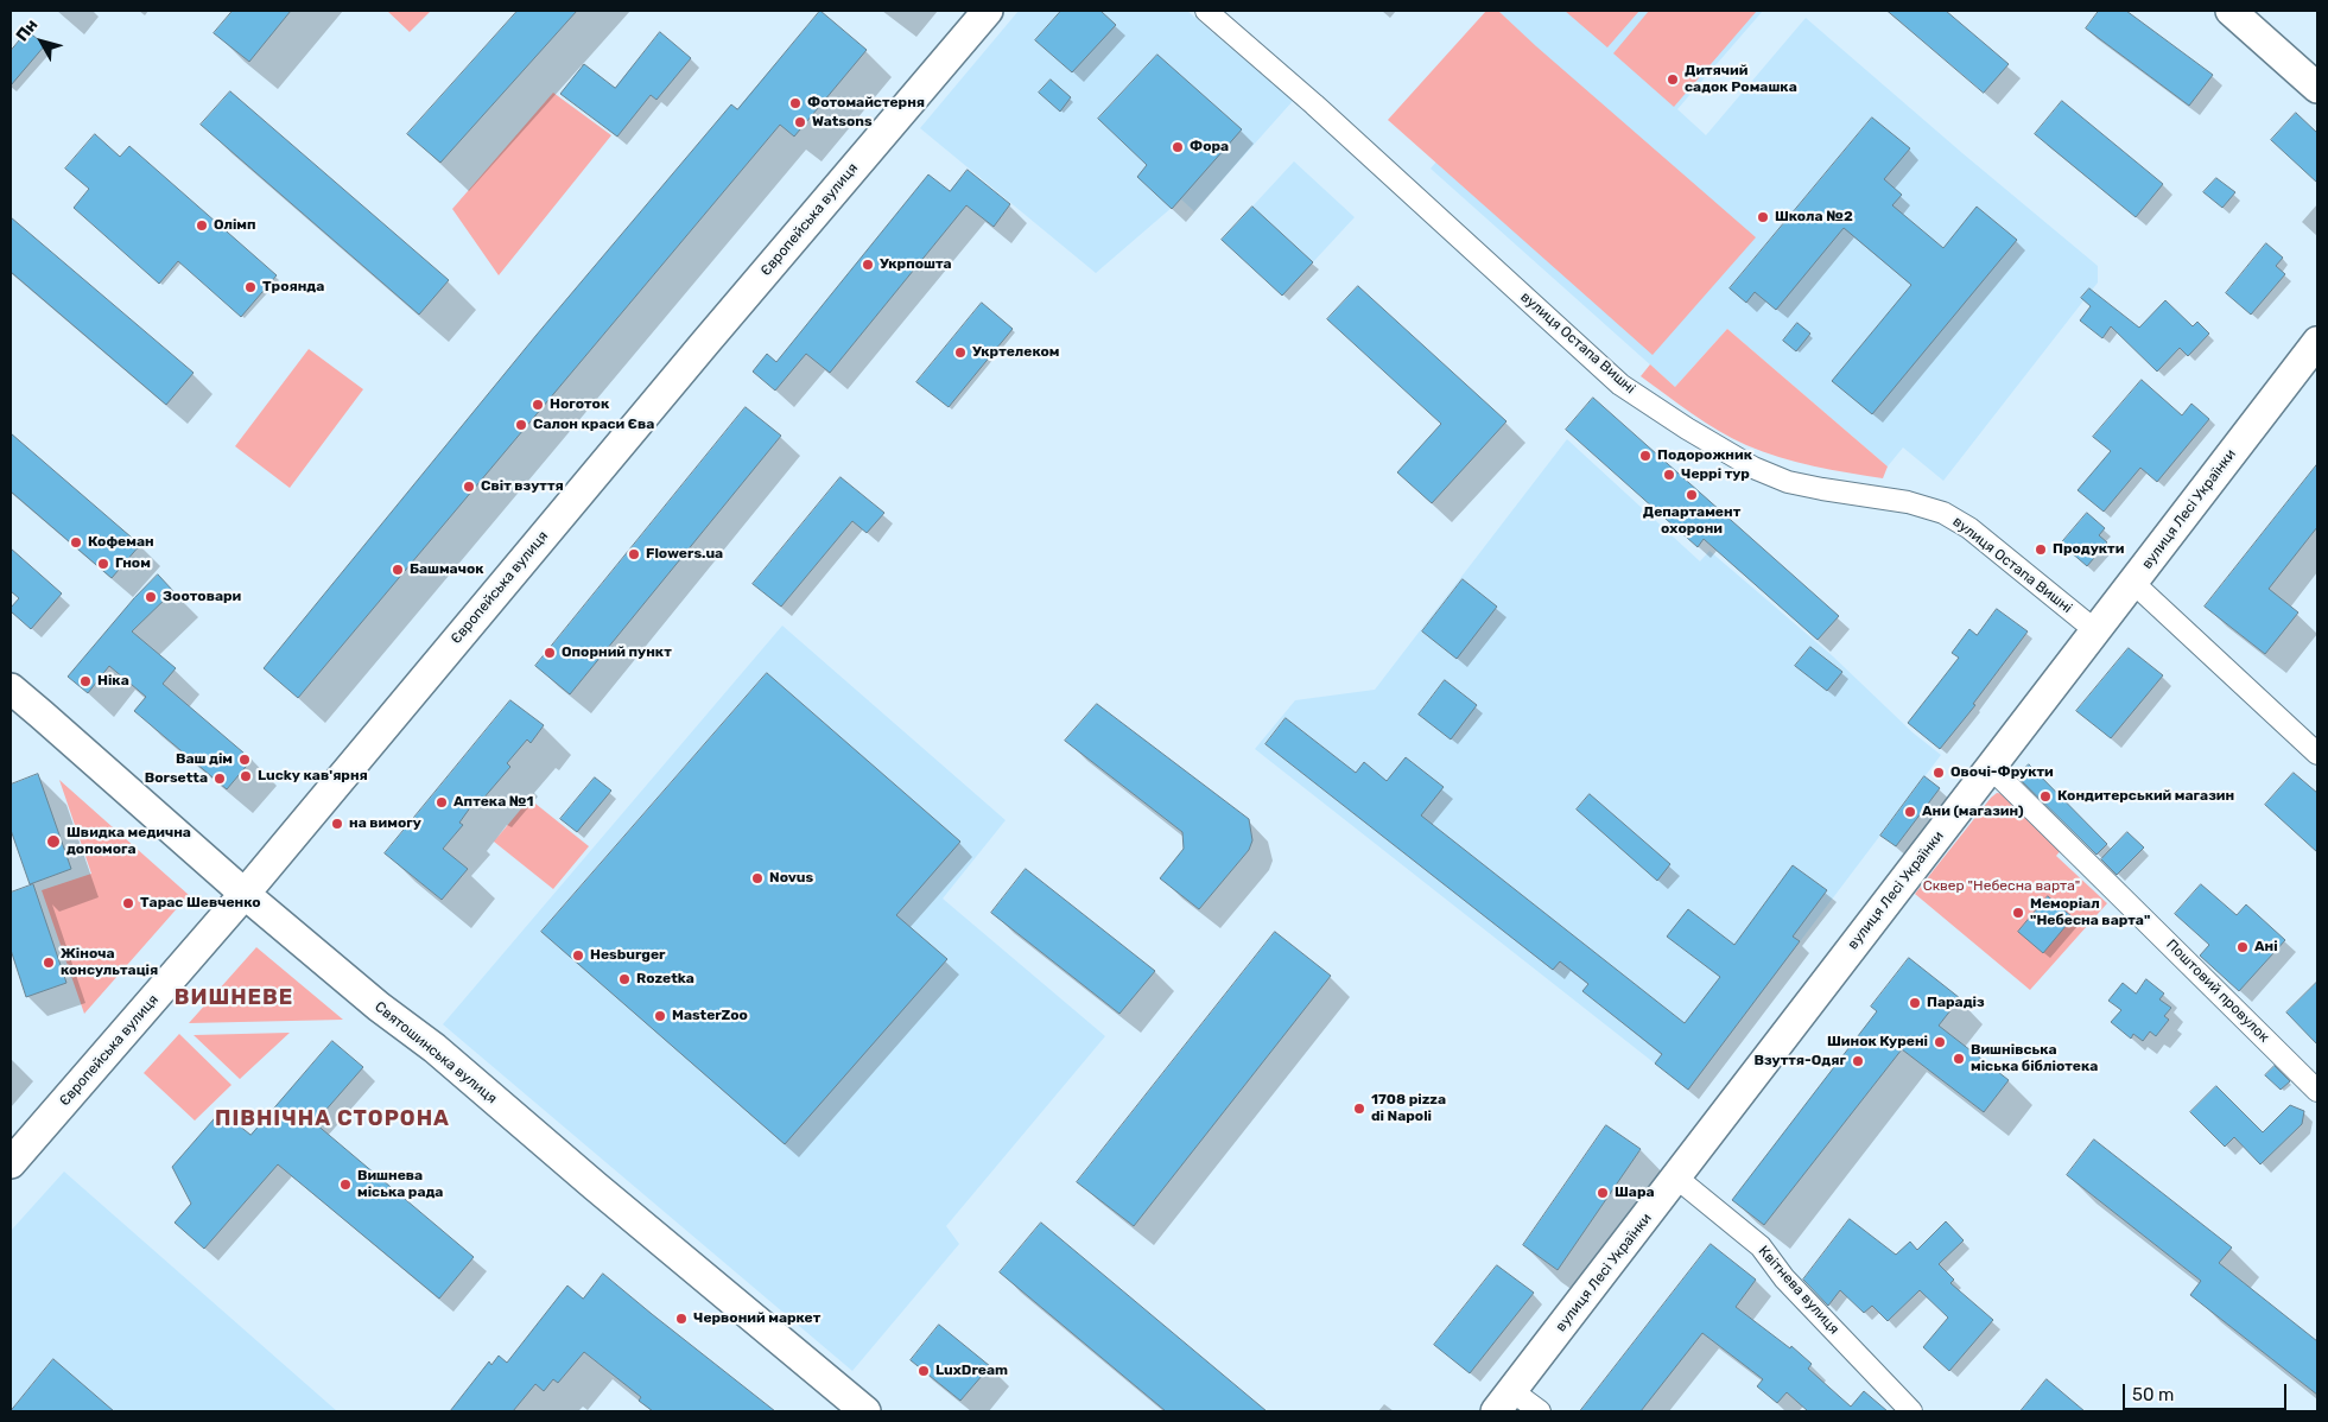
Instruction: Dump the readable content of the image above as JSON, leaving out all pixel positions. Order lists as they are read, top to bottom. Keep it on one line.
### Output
{"streets":{"street":["Європейська вулиця","вулиця Остапа Вишні","вулиця Лесі Українки","Поштовий провулок","Святошинська вулиця","Квітнева вулиця"]},"crossings":[["Європейська вулиця","Святошинська вулиця"],["вулиця Остапа Вишні","вулиця Лесі Українки"],["вулиця Лесі Українки","Поштовий провулок"],["вулиця Лесі Українки","Квітнева вулиця"]],"districts":["ВИШНЕВЕ","ПІВНІЧНА СТОРОНА"],"parks":["Сквер \"Небесна варта\""],"places":["Дитячий садок Ромашка","Фотомайстерня","Watsons","Фора","Школа №2","Олімп","Укрпошта","Троянда","Укртелеком","Ноготок","Салон краси Єва","Подорожник","Черрі тур","Світ взуття","Департамент охорони","Кофеман","Продукти","Flowers.ua","Гном","Башмачок","Зоотовари","Опорний пункт","Ніка","Ваш дім","Овочі-Фрукти","Lucky кав'ярня","Borsetta","Кондитерський магазин","Аптека №1","Ани (магазин)","на вимогу","Швидка медична допомога","Novus","Тарас Шевченко","Меморіал \"Небесна варта\"","Ані","Hesburger","Жіноча консультація","Rozetka","Парадіз","MasterZoo","Шинок Курені","Вишнівська міська бібліотека","Взуття-Одяг","1708 pizza di Napoli","Вишнева міська рада","Шара","Червоний маркет","LuxDream"],"scale_bar":"50 m","north":"top left"}
